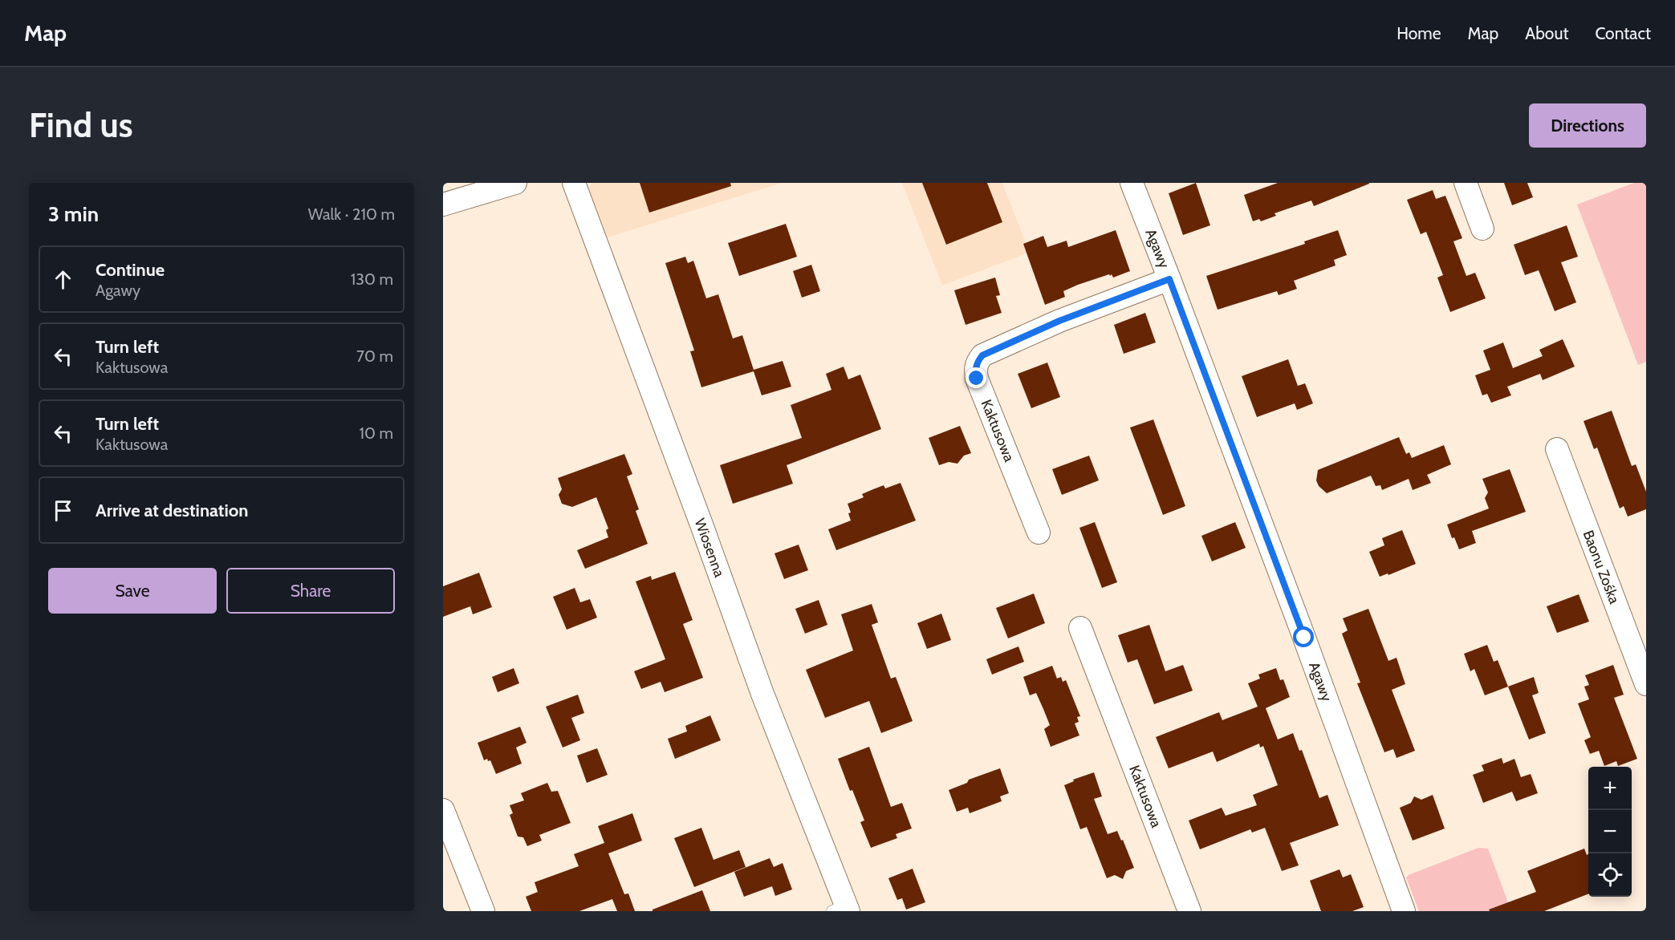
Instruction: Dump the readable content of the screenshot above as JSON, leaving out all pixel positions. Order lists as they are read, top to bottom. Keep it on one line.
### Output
{"streets":{"street":["Agawy","Kaktusowa","Wiosenna","Baonu Zośka"]},"crossings":[["Agawy","Kaktusowa"]],"page":{"header":"Map","nav":["Home","Map","About","Contact"],"buttons":["Directions",["Save","Share"]],"title":"Find us","heading":["3 min","Walk · 210 m"],"list":[["Continue","Agawy","130 m"],["Turn left","Kaktusowa","70 m"],["Turn left","Kaktusowa","10 m"],"Arrive at destination"],"map_buttons":["+","−"]}}
